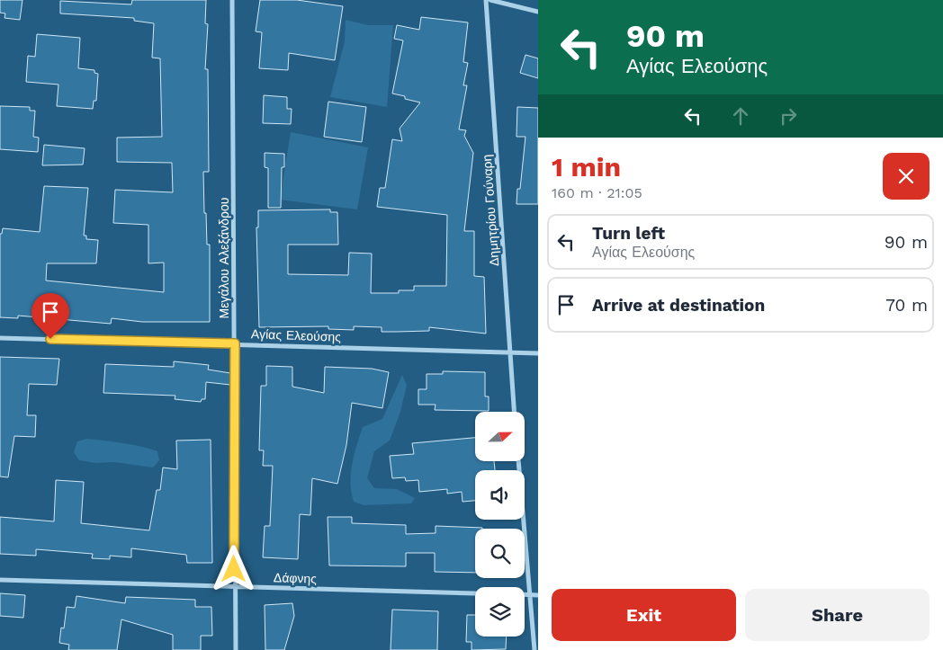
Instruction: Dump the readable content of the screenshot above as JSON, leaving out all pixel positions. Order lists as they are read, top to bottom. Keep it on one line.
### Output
{"streets":{"street":["Δημητρίου Γούναρη","Μεγάλου Αλεξάνδρου","Αγίας Ελεούσης","Δάφνης"]},"crossings":[["Δημητρίου Γούναρη","Αγίας Ελεούσης"],["Μεγάλου Αλεξάνδρου","Αγίας Ελεούσης"],["Μεγάλου Αλεξάνδρου","Δάφνης"]],"north":"right","page":{"turn":["90 m","Αγίας Ελεούσης"],"heading":["1 min","160 m · 21:05"],"list":[{"name":"Turn left","note":"Αγίας Ελεούσης","value":"90 m"},{"name":"Arrive at destination","value":"70 m"}],"buttons":["Exit","Share"]}}
